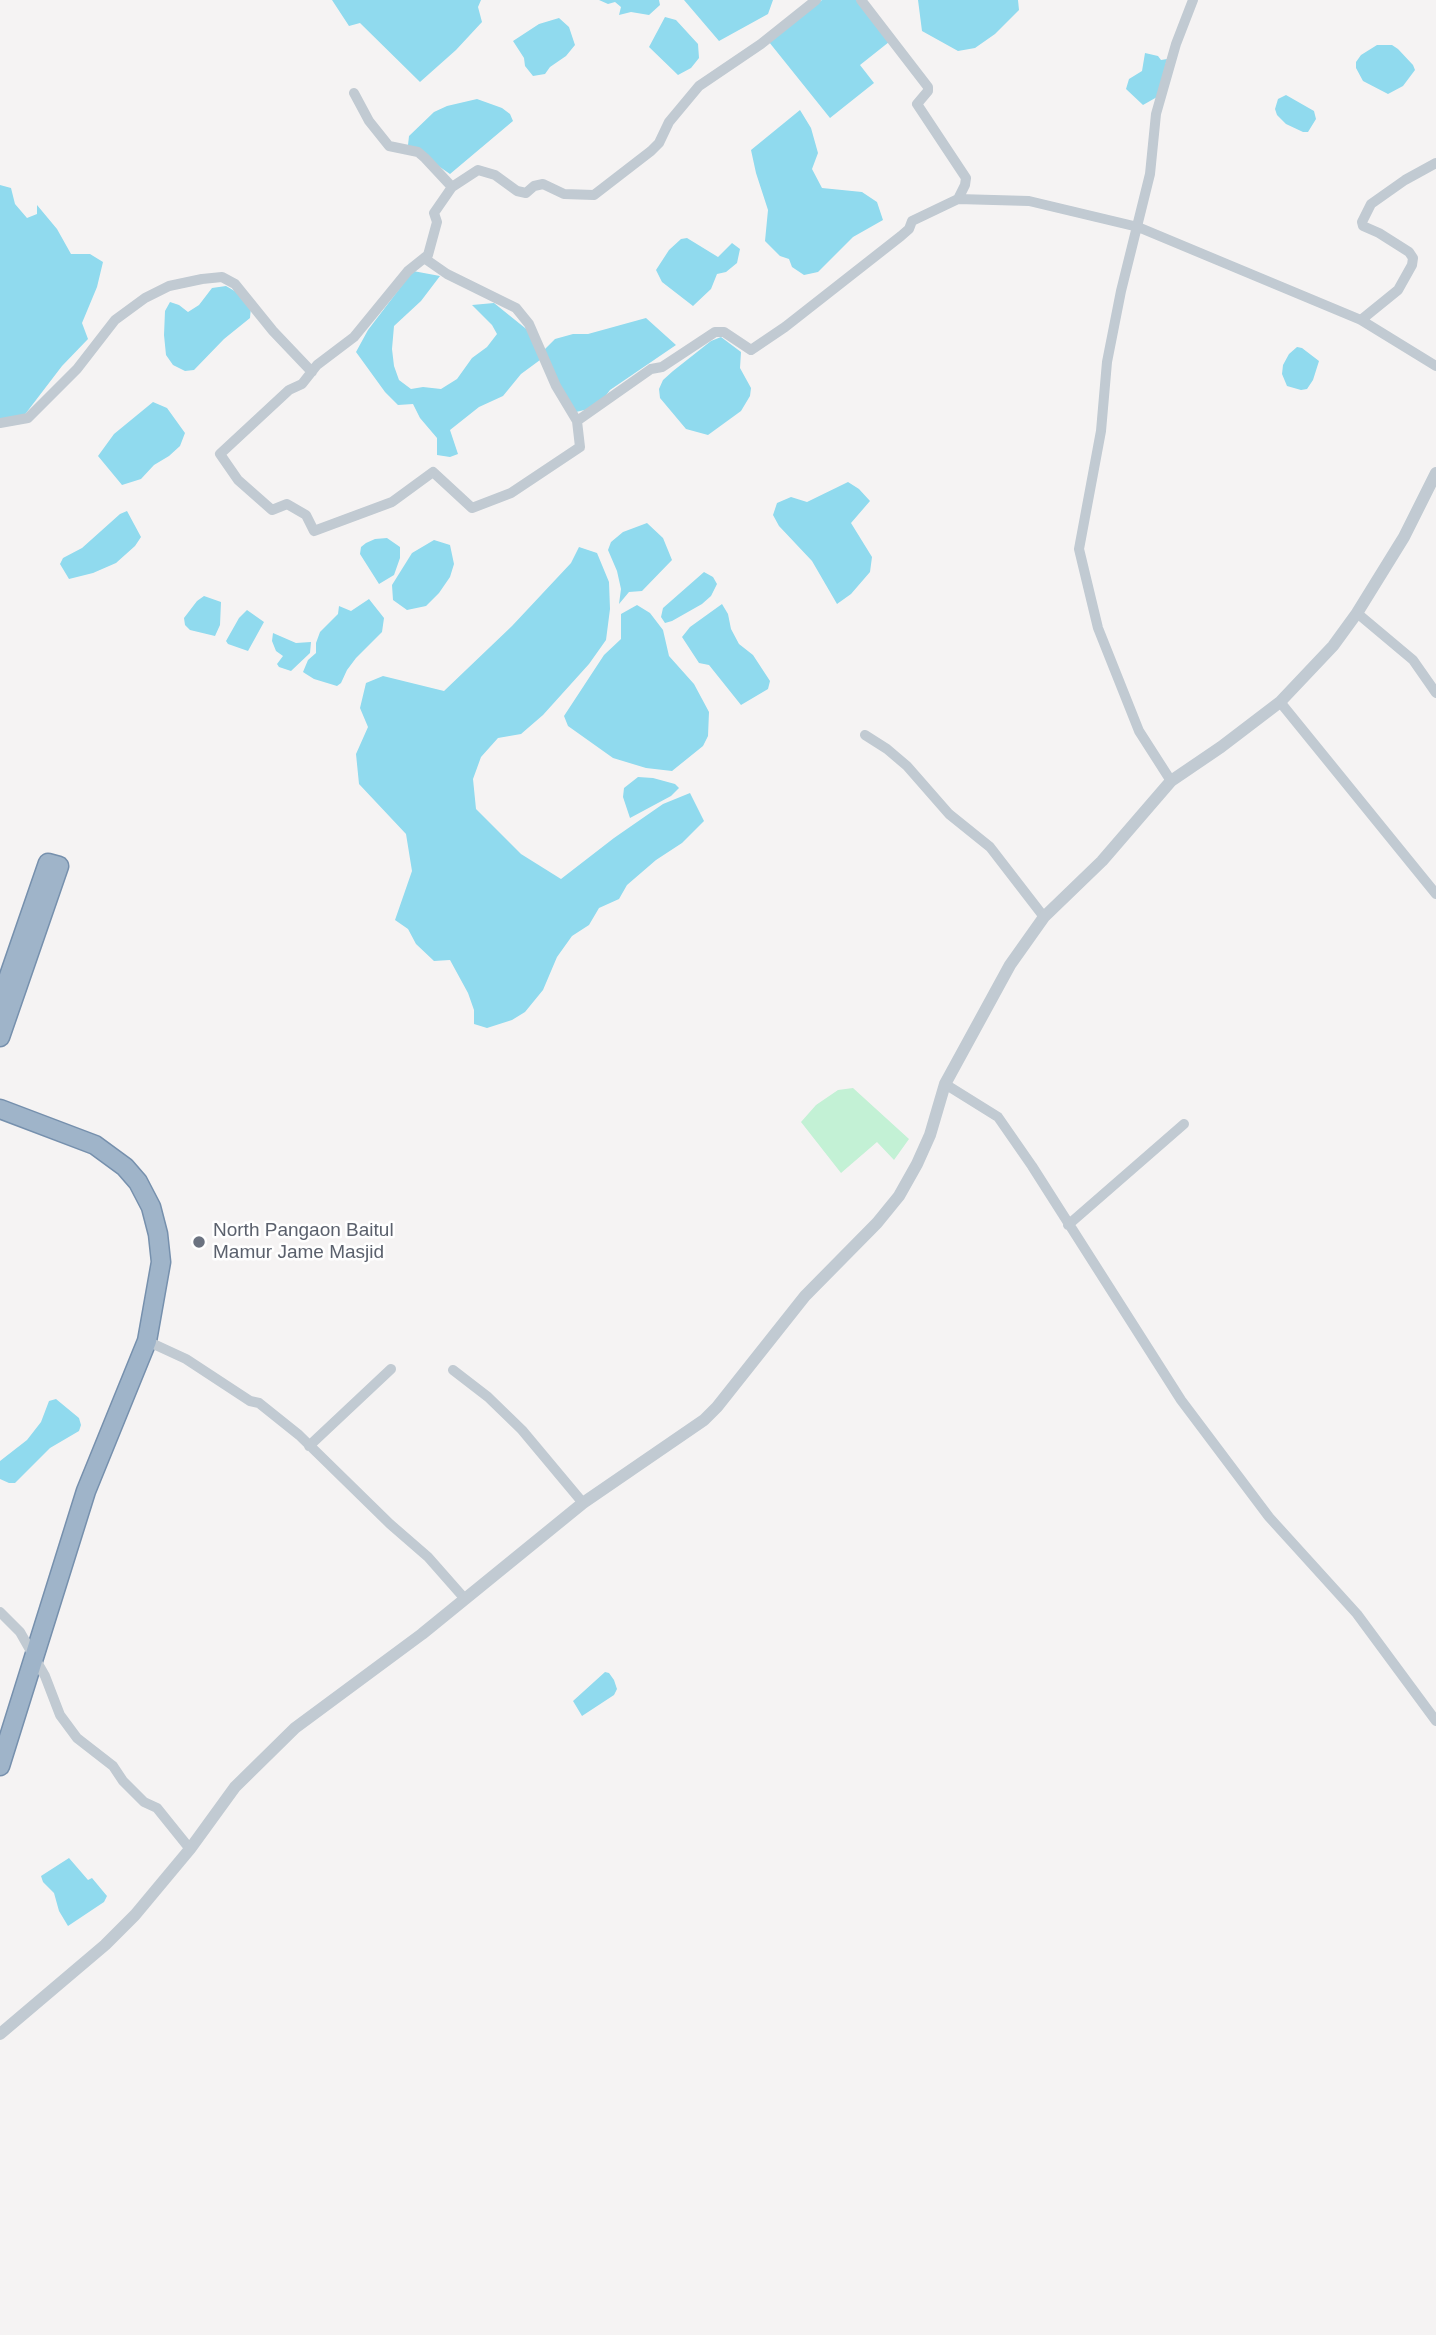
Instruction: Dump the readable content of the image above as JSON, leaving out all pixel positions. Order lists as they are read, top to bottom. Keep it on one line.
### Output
{"places":["North Pangaon Baitul Mamur Jame Masjid"]}
